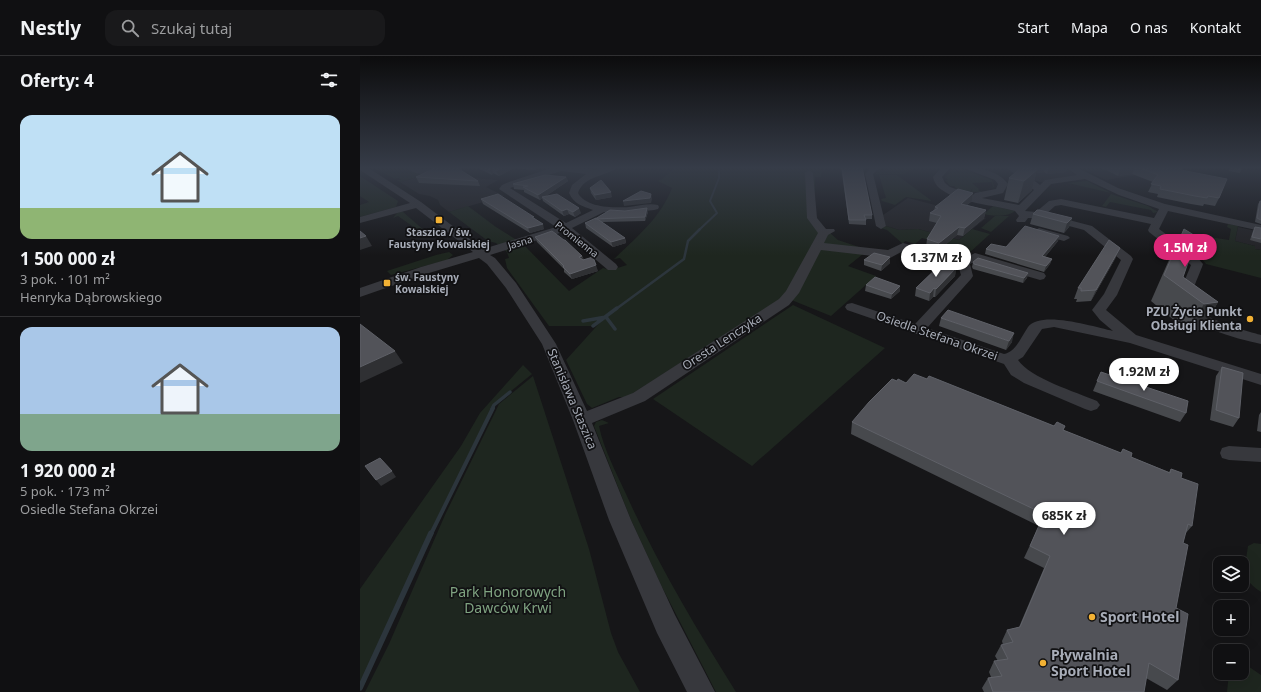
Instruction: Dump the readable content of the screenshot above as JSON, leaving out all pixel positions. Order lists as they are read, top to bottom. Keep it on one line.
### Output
{"streets":{"street":["Promienna","Jasna","Osiedle Stefana Okrzei","Oresta Lenczyka","Stanisława Staszica"]},"crossings":[["Promienna","Jasna"],["Jasna","Stanisława Staszica"],["Oresta Lenczyka","Stanisława Staszica"]],"parks":["Park Honorowych Dawców Krwi"],"places":{"transit":["Staszica / św. Faustyny Kowalskiej","św. Faustyny Kowalskiej"],"other":["PZU Życie Punkt Obsługi Klienta","Sport Hotel","Pływalnia Sport Hotel"]},"page":{"header":"Nestly","search":"Szukaj tutaj","nav":["Start","Mapa","O nas","Kontakt"],"heading":"Oferty: 4","list":[{"name":"1 500 000 zł","note":"3 pok. · 101 m² · Henryka Dąbrowskiego"},{"name":"1 920 000 zł","note":"5 pok. · 173 m² · Osiedle Stefana Okrzei"}],"price":["1.5M zł","1.37M zł","1.92M zł","685K zł"],"map_buttons":["+","−"]}}
